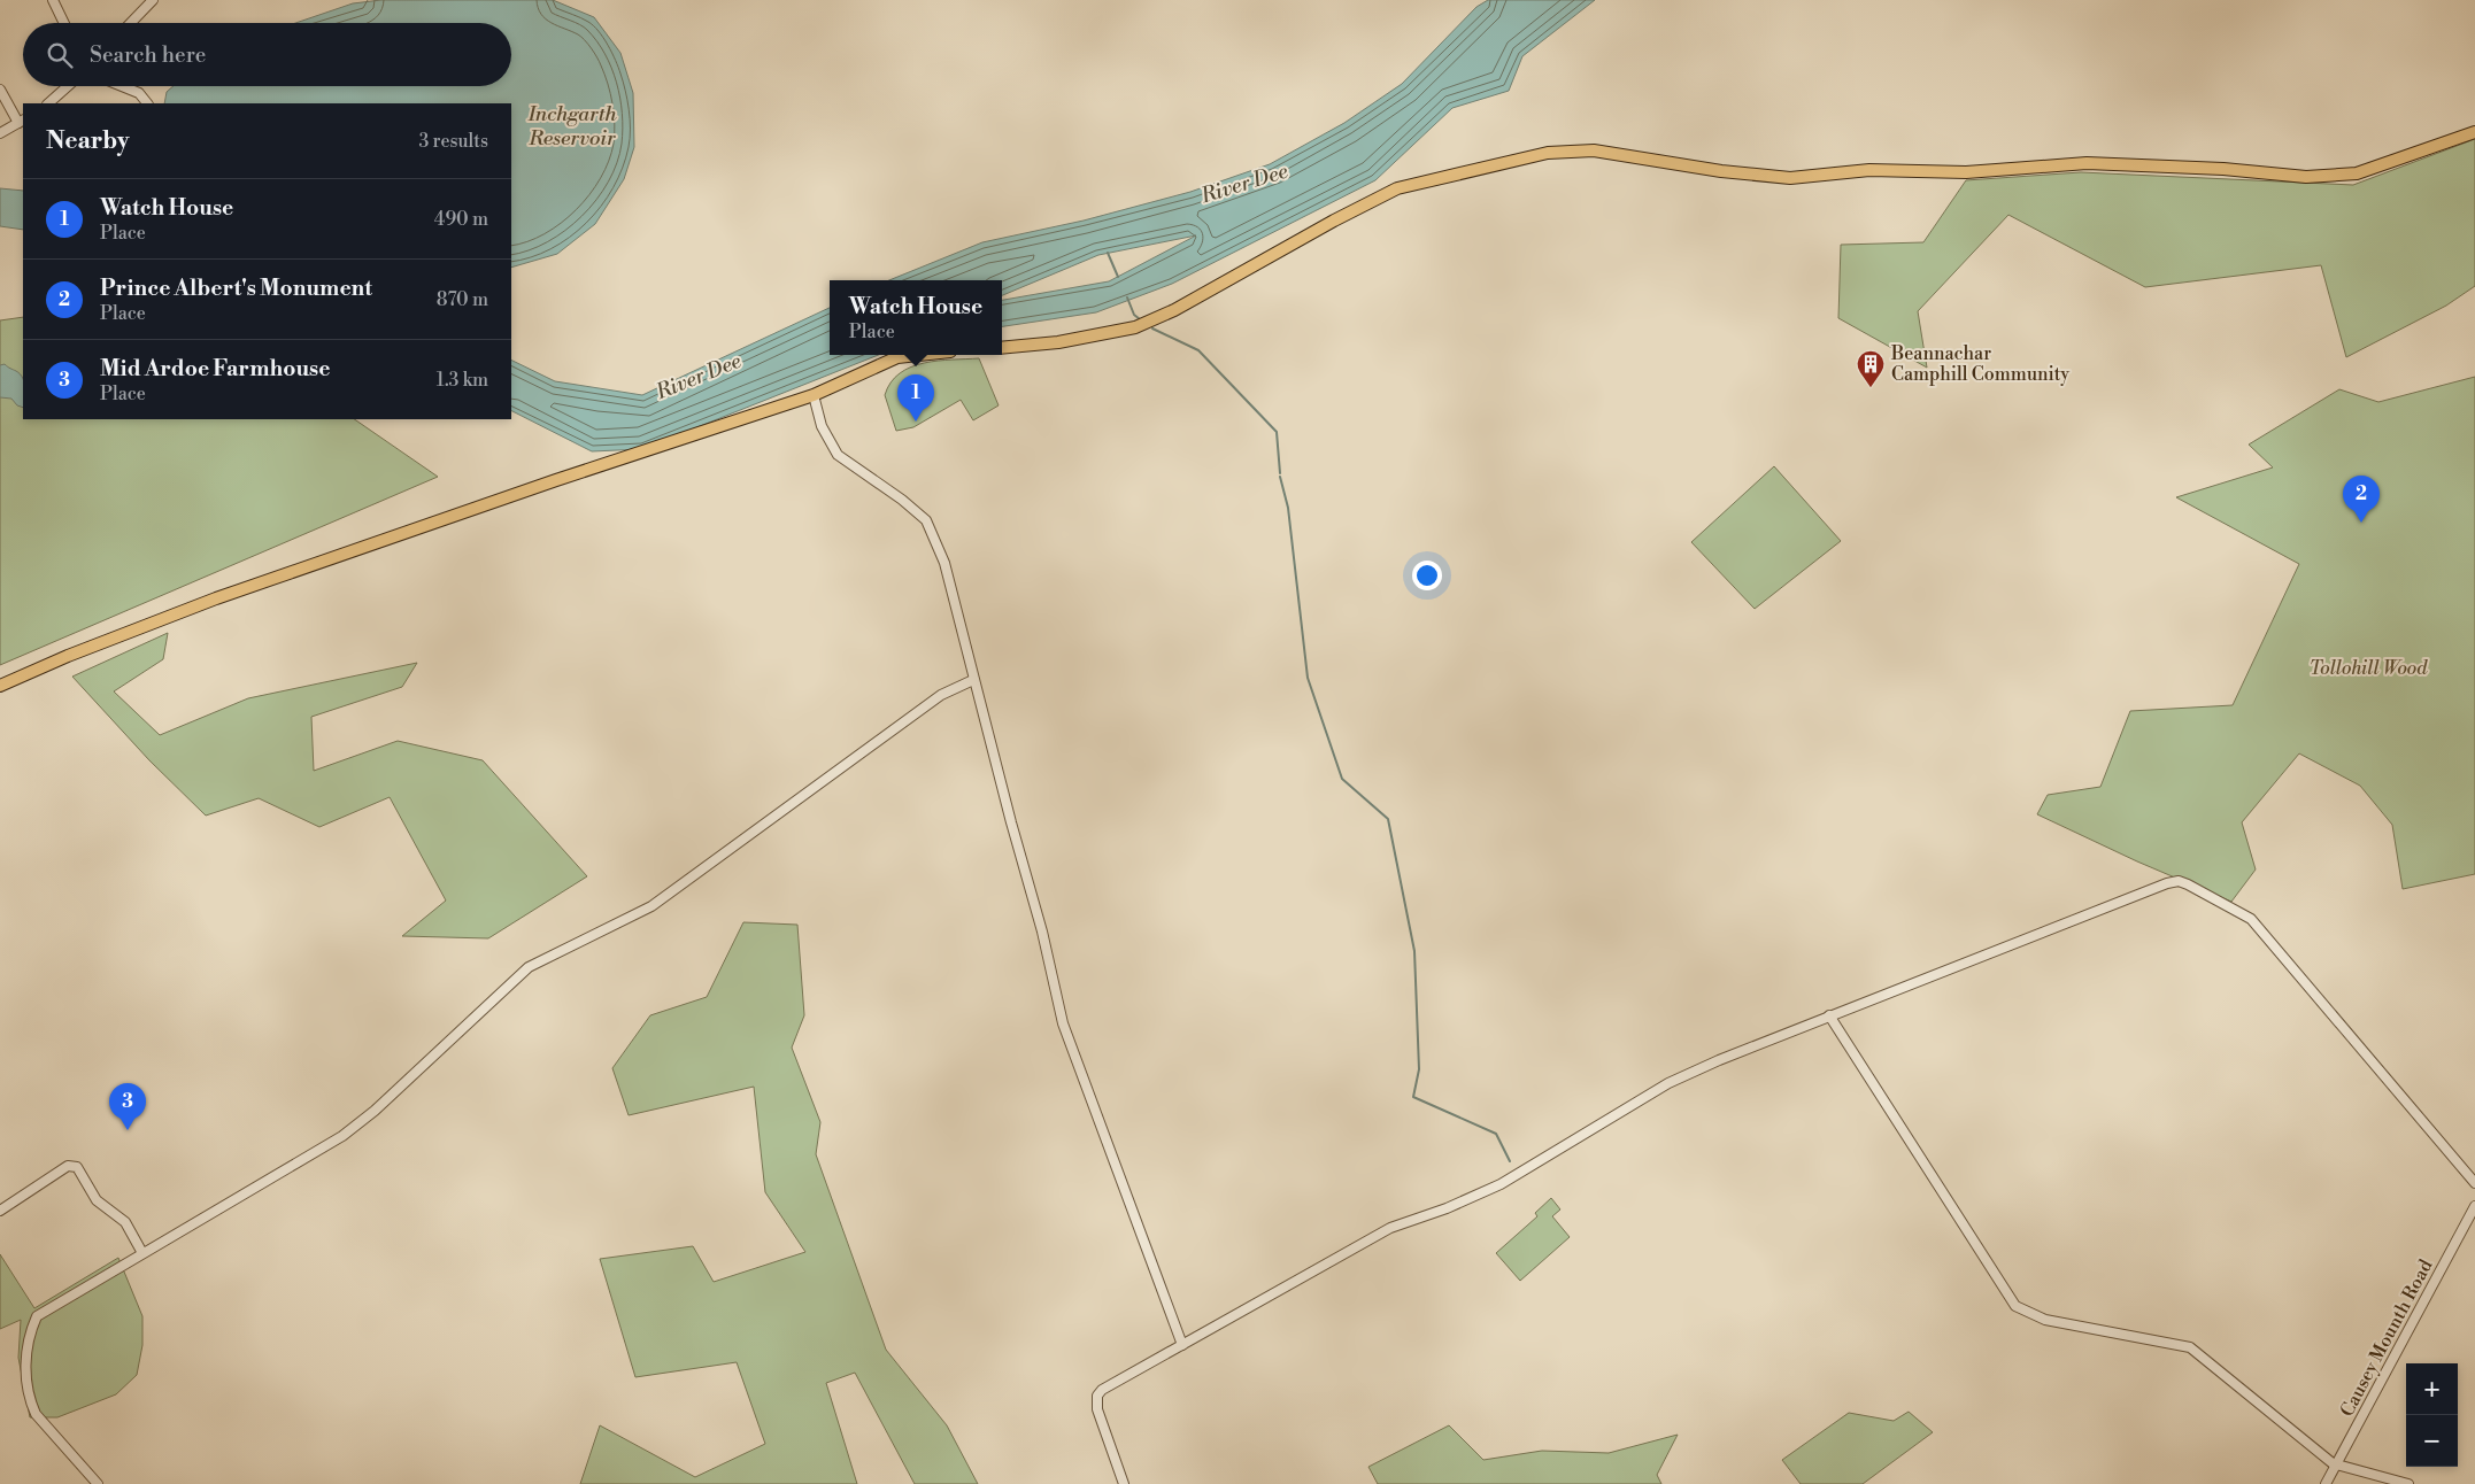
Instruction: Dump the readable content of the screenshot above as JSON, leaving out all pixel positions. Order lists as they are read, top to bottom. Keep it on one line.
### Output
{"streets":{"street":["Causey Mounth Road"]},"water":["Inchgarth Reservoir","River Dee"],"parks":["Tollohill Wood"],"places":{"building":["Beannachar Camphill Community"]},"page":{"search":"Search here","heading":["Nearby","3 results"],"list":[{"mark":"1","name":"Watch House","note":"Place","value":"490 m"},{"mark":"2","name":"Prince Albert's Monument","note":"Place","value":"870 m"},{"mark":"3","name":"Mid Ardoe Farmhouse","note":"Place","value":"1.3 km"}],"popup":["Watch House","Place"],"pins":["1","2","3"],"map_buttons":["+","−"]}}
